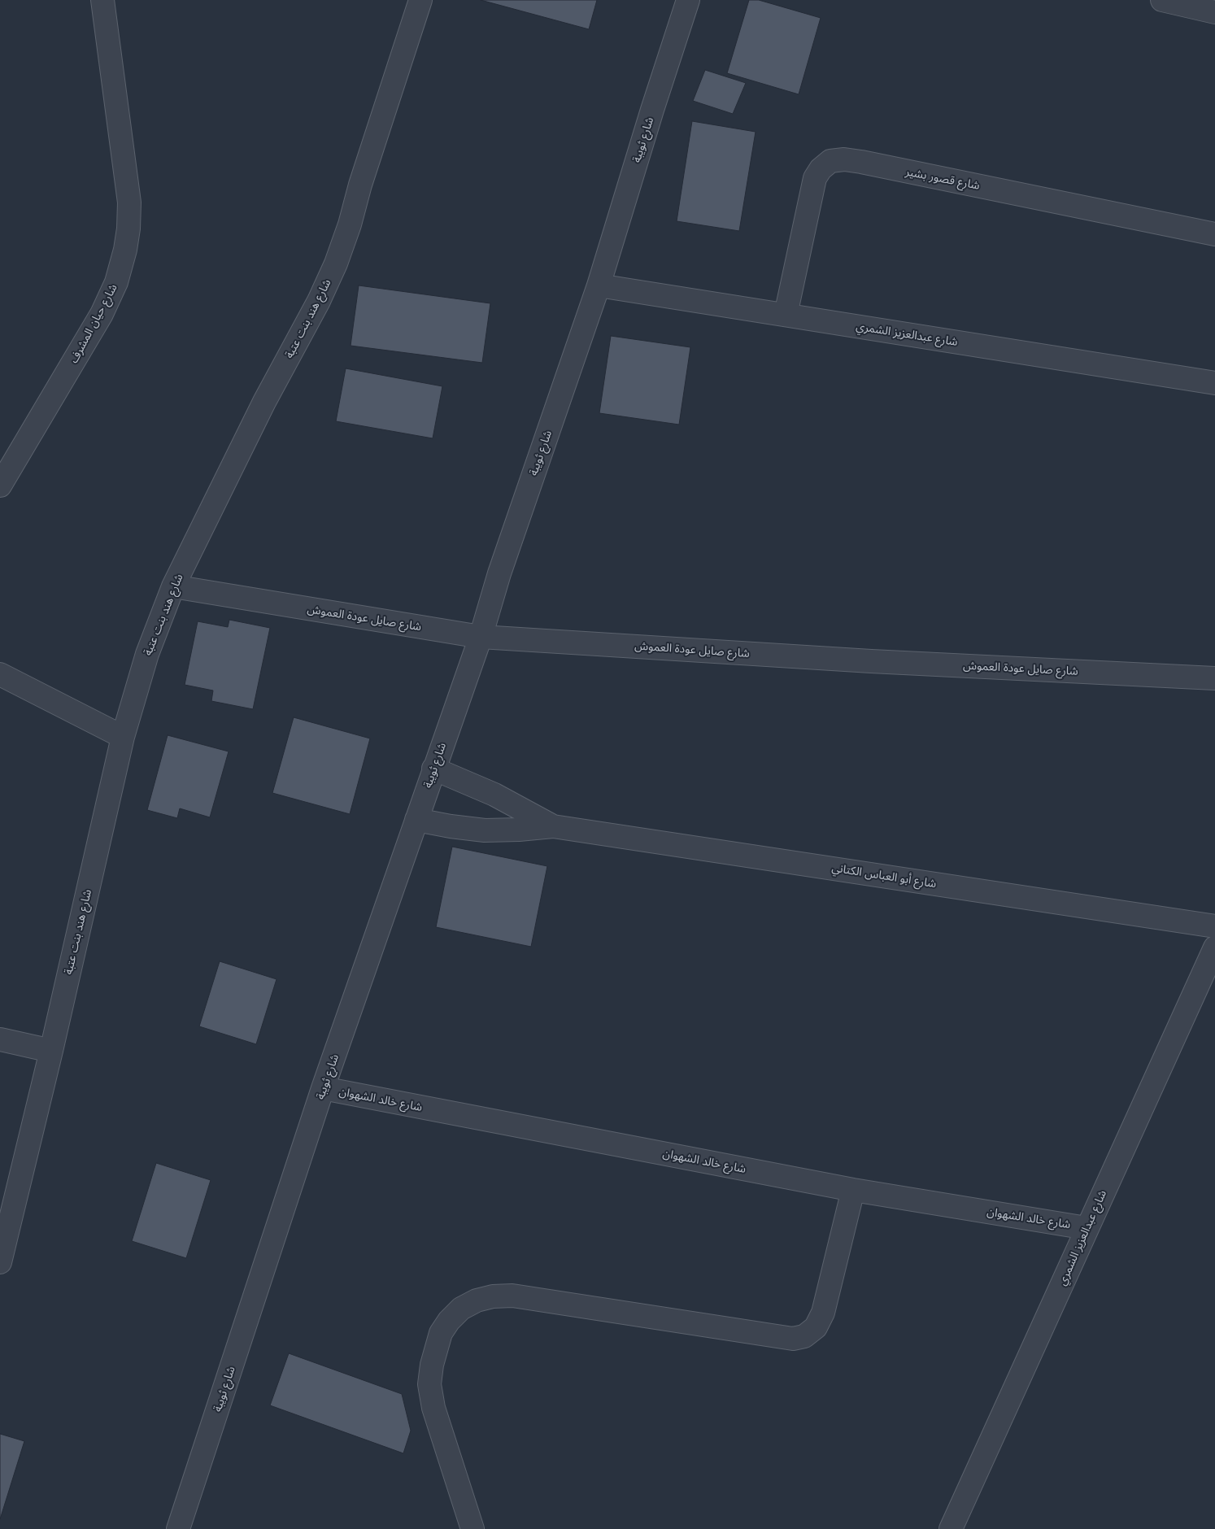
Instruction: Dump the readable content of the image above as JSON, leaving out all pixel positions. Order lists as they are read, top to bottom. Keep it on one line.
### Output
{"streets":{"street":["شارع ثويبة","شارع قصور بشير","شارع هند بنت عتبة","شارع حيان المشرف","شارع عبدالعزيز الشمري","شارع صايل عودة العموش","شارع أبو العباس الكتاني","شارع خالد الشهوان"]},"crossings":[["شارع ثويبة","شارع عبدالعزيز الشمري"],["شارع ثويبة","شارع صايل عودة العموش"],["شارع ثويبة","شارع أبو العباس الكتاني"],["شارع ثويبة","شارع خالد الشهوان"],["شارع قصور بشير","شارع عبدالعزيز الشمري"],["شارع هند بنت عتبة","شارع صايل عودة العموش"],["شارع عبدالعزيز الشمري","شارع خالد الشهوان"]]}
